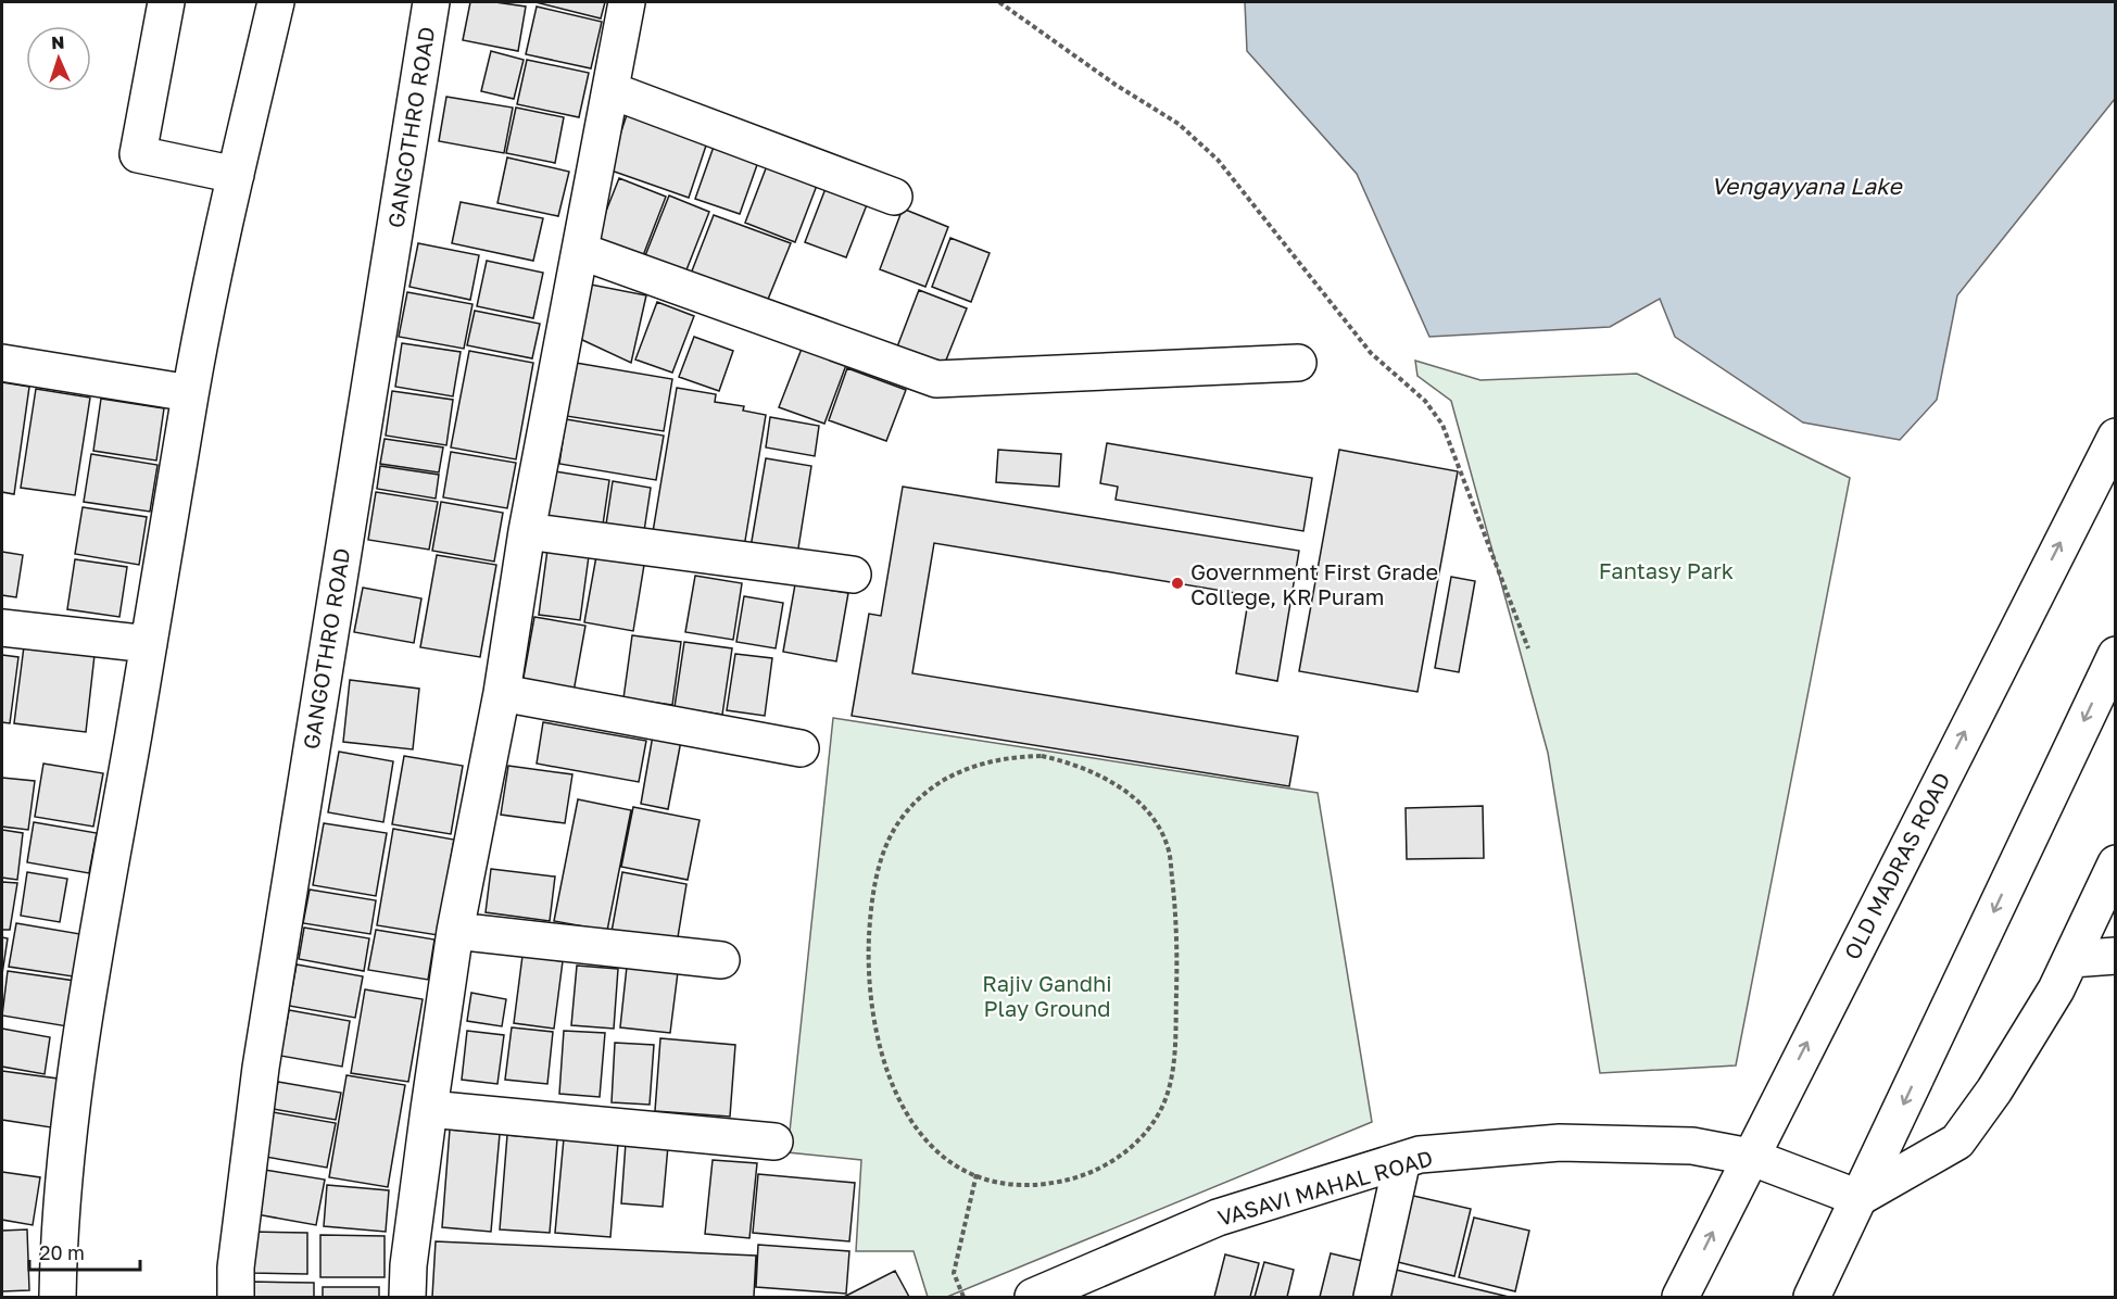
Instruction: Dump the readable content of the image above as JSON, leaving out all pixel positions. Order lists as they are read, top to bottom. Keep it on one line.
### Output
{"streets":{"main road":["GANGOTHRO ROAD","OLD MADRAS ROAD","VASAVI MAHAL ROAD"]},"crossings":[["OLD MADRAS ROAD","VASAVI MAHAL ROAD"]],"water":["Vengayyana Lake"],"parks":["Fantasy Park","Rajiv Gandhi Play Ground"],"places":["Government First Grade College, KR Puram"],"scale_bar":"20 m","north":"top"}
